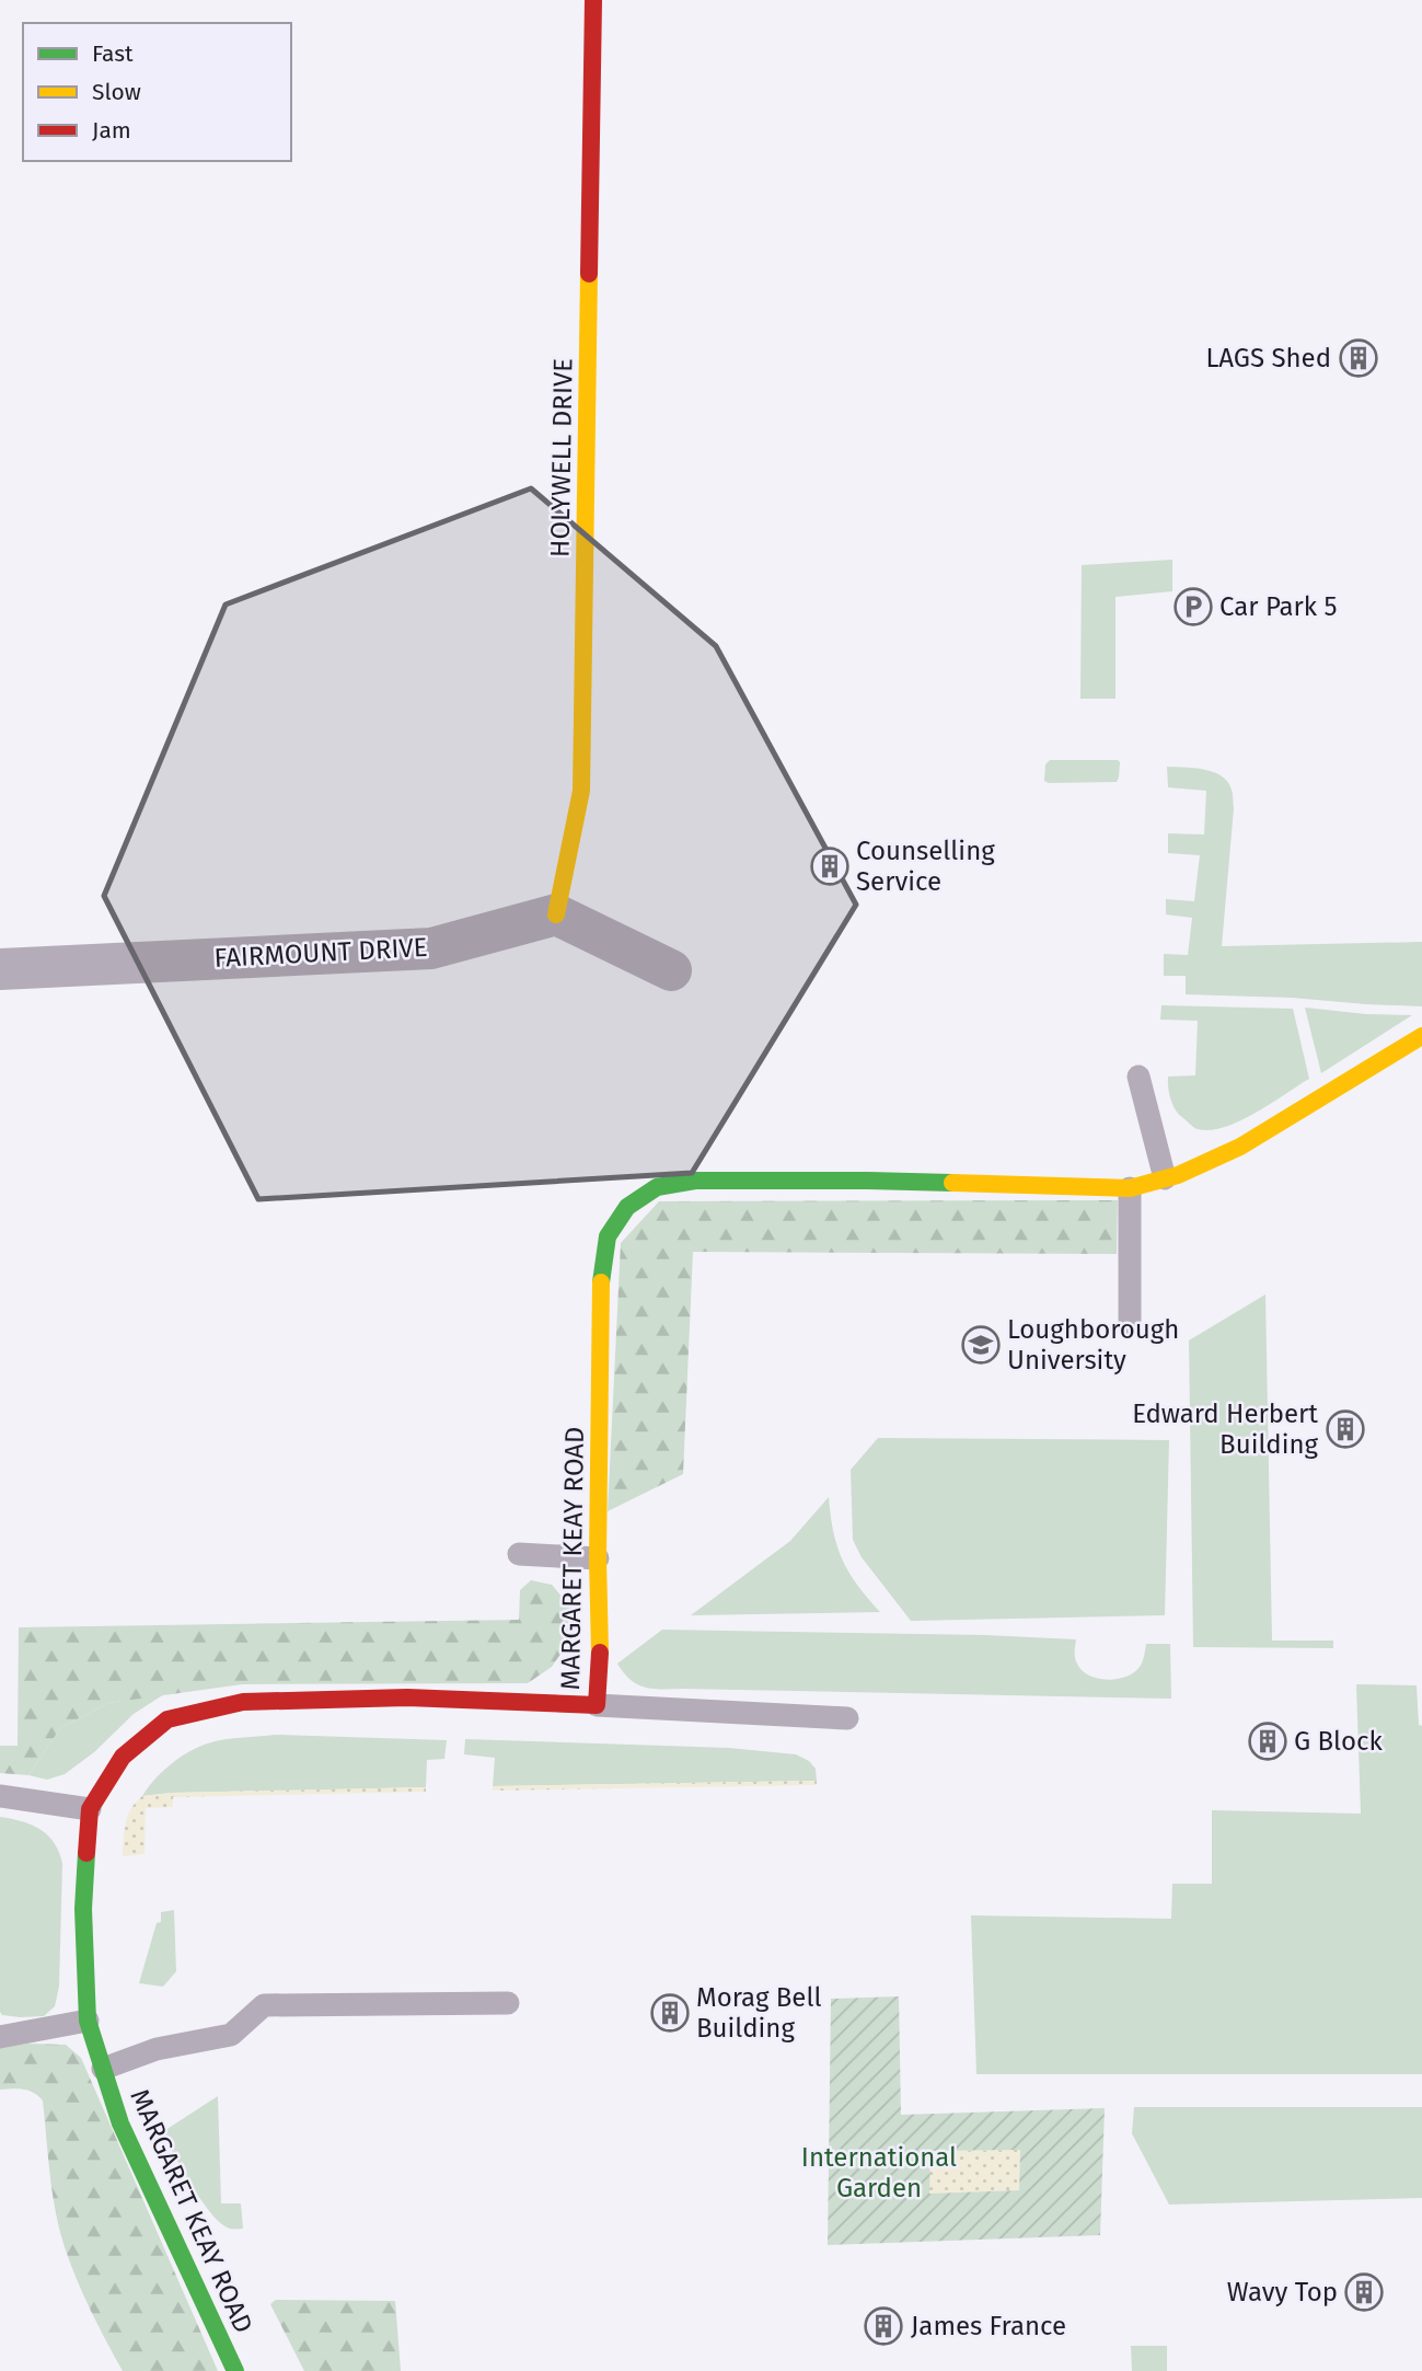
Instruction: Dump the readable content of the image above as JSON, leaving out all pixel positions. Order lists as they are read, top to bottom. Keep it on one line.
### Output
{"streets":{"street":["HOLYWELL DRIVE","FAIRMOUNT DRIVE","MARGARET KEAY ROAD"]},"crossings":[["HOLYWELL DRIVE","FAIRMOUNT DRIVE"]],"parks":["International Garden"],"places":{"building":["LAGS Shed","Counselling Service","Edward Herbert Building","G Block","Morag Bell Building","Wavy Top","James France"],"parking":["Car Park 5"],"school or university":["Loughborough University"]},"legend":["Fast","Slow","Jam"]}
